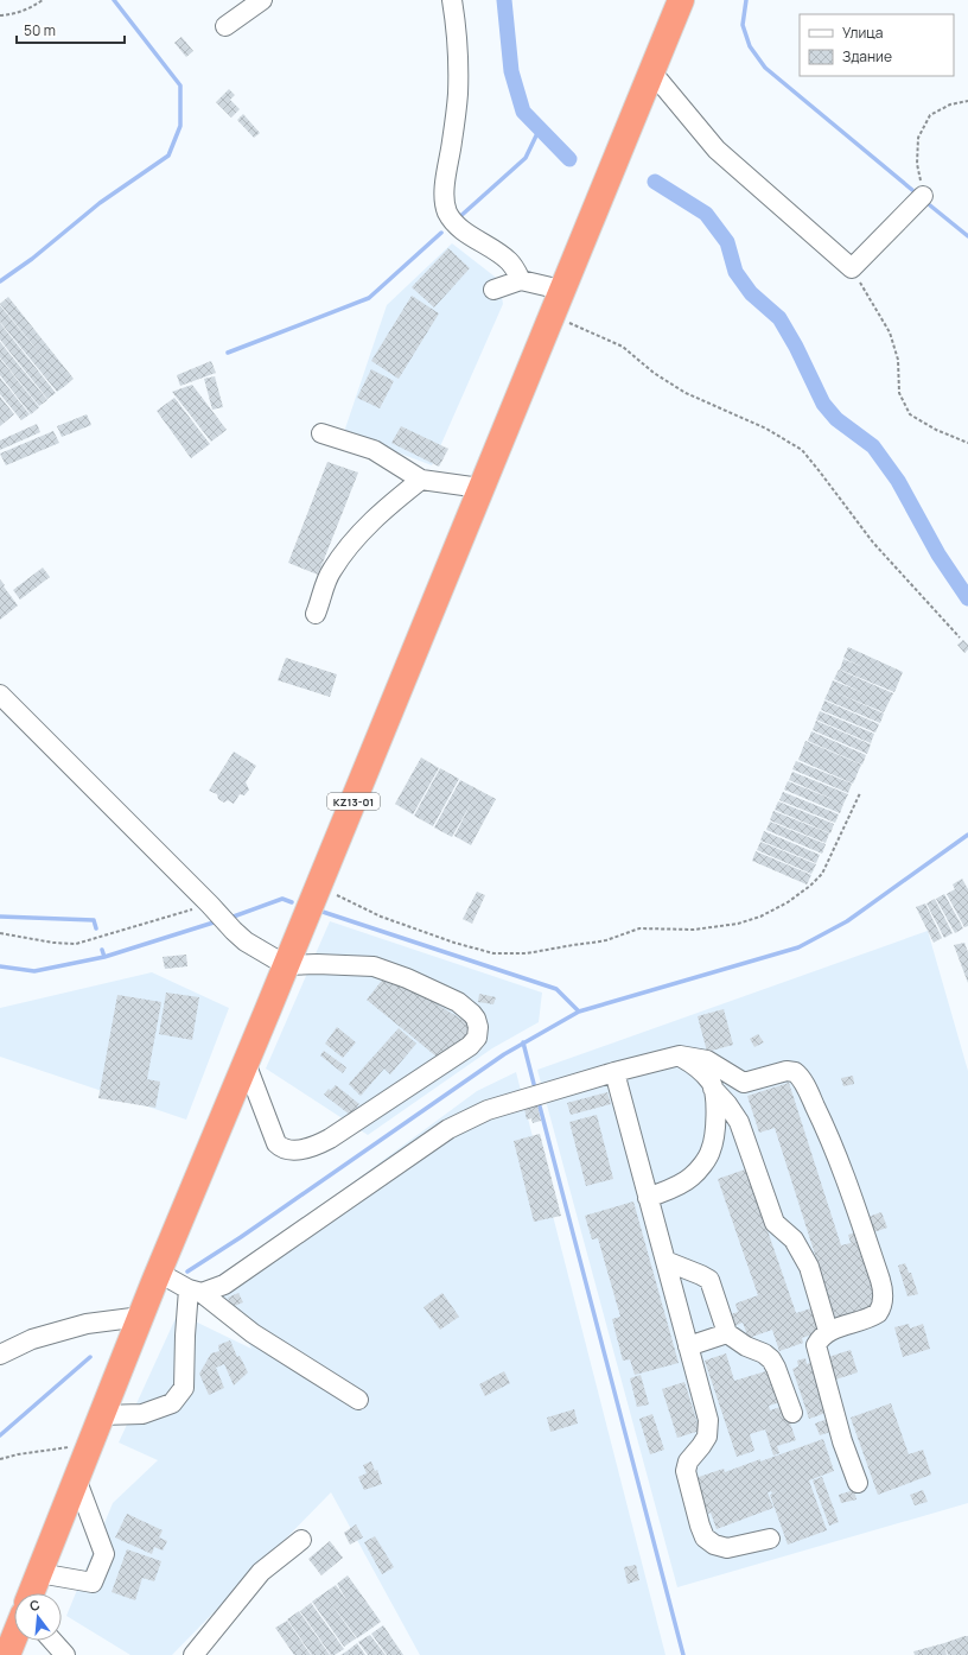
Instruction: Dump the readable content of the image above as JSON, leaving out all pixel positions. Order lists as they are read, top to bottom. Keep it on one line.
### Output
{"streets":{"highway":["KZ13-01"]},"legend":["Улица","Здание"],"scale_bar":"50 m","north":"top"}
